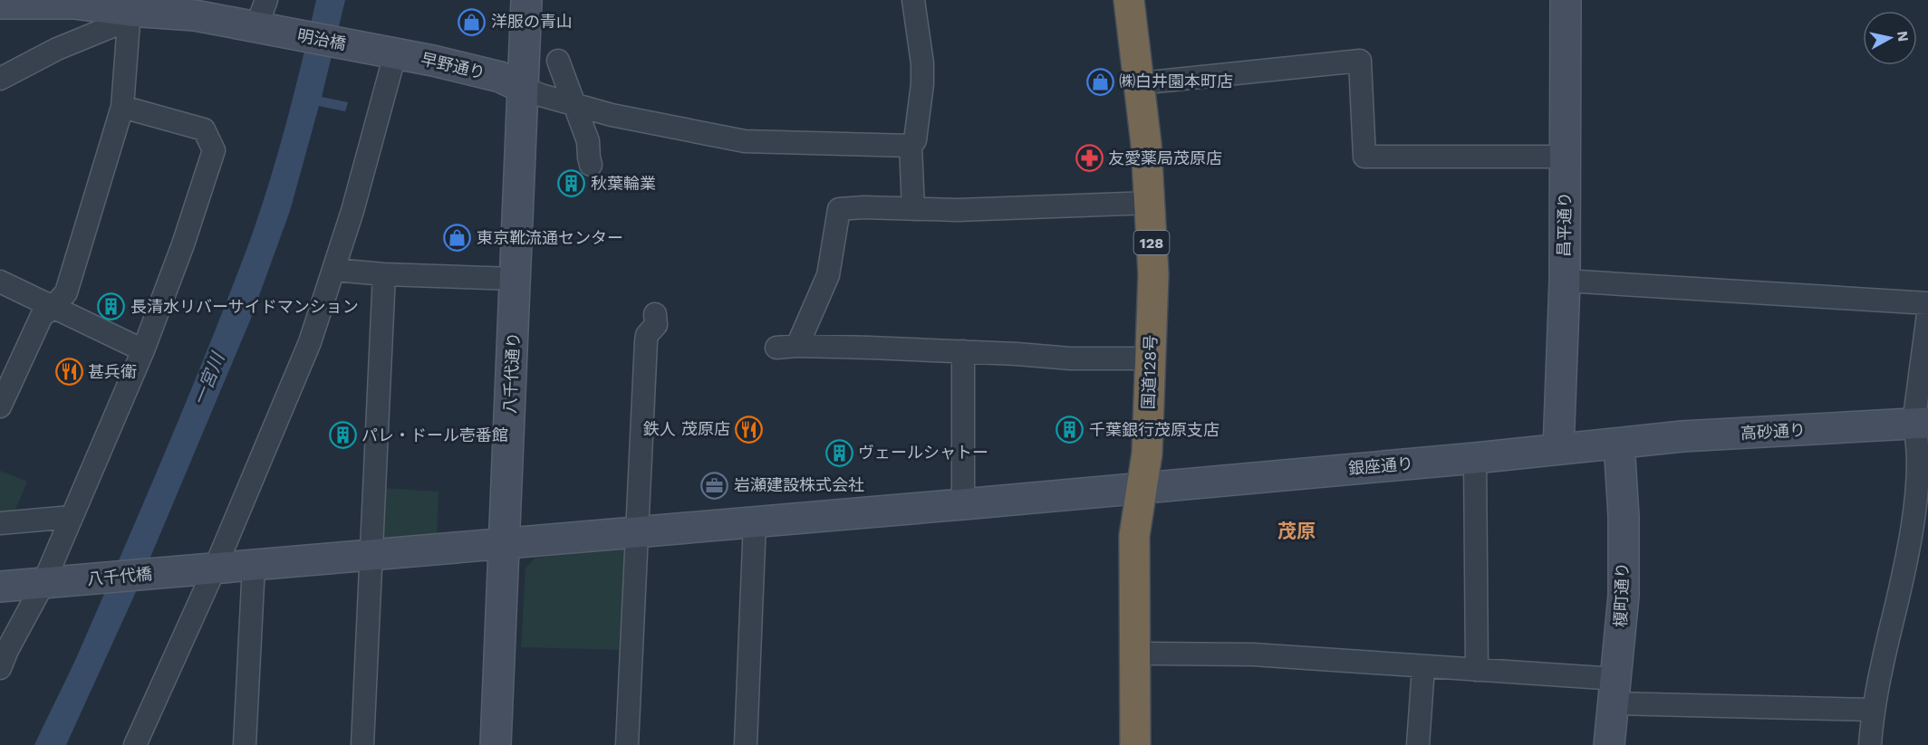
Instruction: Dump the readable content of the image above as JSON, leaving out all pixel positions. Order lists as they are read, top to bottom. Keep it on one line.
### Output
{"streets":{"highway":["128","国道128号"],"street":["明治橋","早野通り","昌平通り","八千代通り","高砂通り","銀座通り","八千代橋","榎町通り"]},"crossings":[["明治橋","早野通り"],["早野通り","八千代通り"],["昌平通り","銀座通り"],["国道128号","銀座通り"],["八千代通り","八千代橋"],["高砂通り","銀座通り"],["高砂通り","榎町通り"],["銀座通り","八千代橋"],["銀座通り","榎町通り"]],"districts":["茂原"],"water":["一宮川"],"places":{"shop":["洋服の青山","㈱白井園本町店","東京靴流通センター"],"pharmacy":["友愛薬局茂原店"],"building":["秋葉輪業","長清水リバーサイドマンション","千葉銀行茂原支店","パレ・ドール壱番館","ヴェールシャトー"],"restaurant":["甚兵衛","鉄人 茂原店"],"office":["岩瀬建設株式会社"]},"north":"right"}
